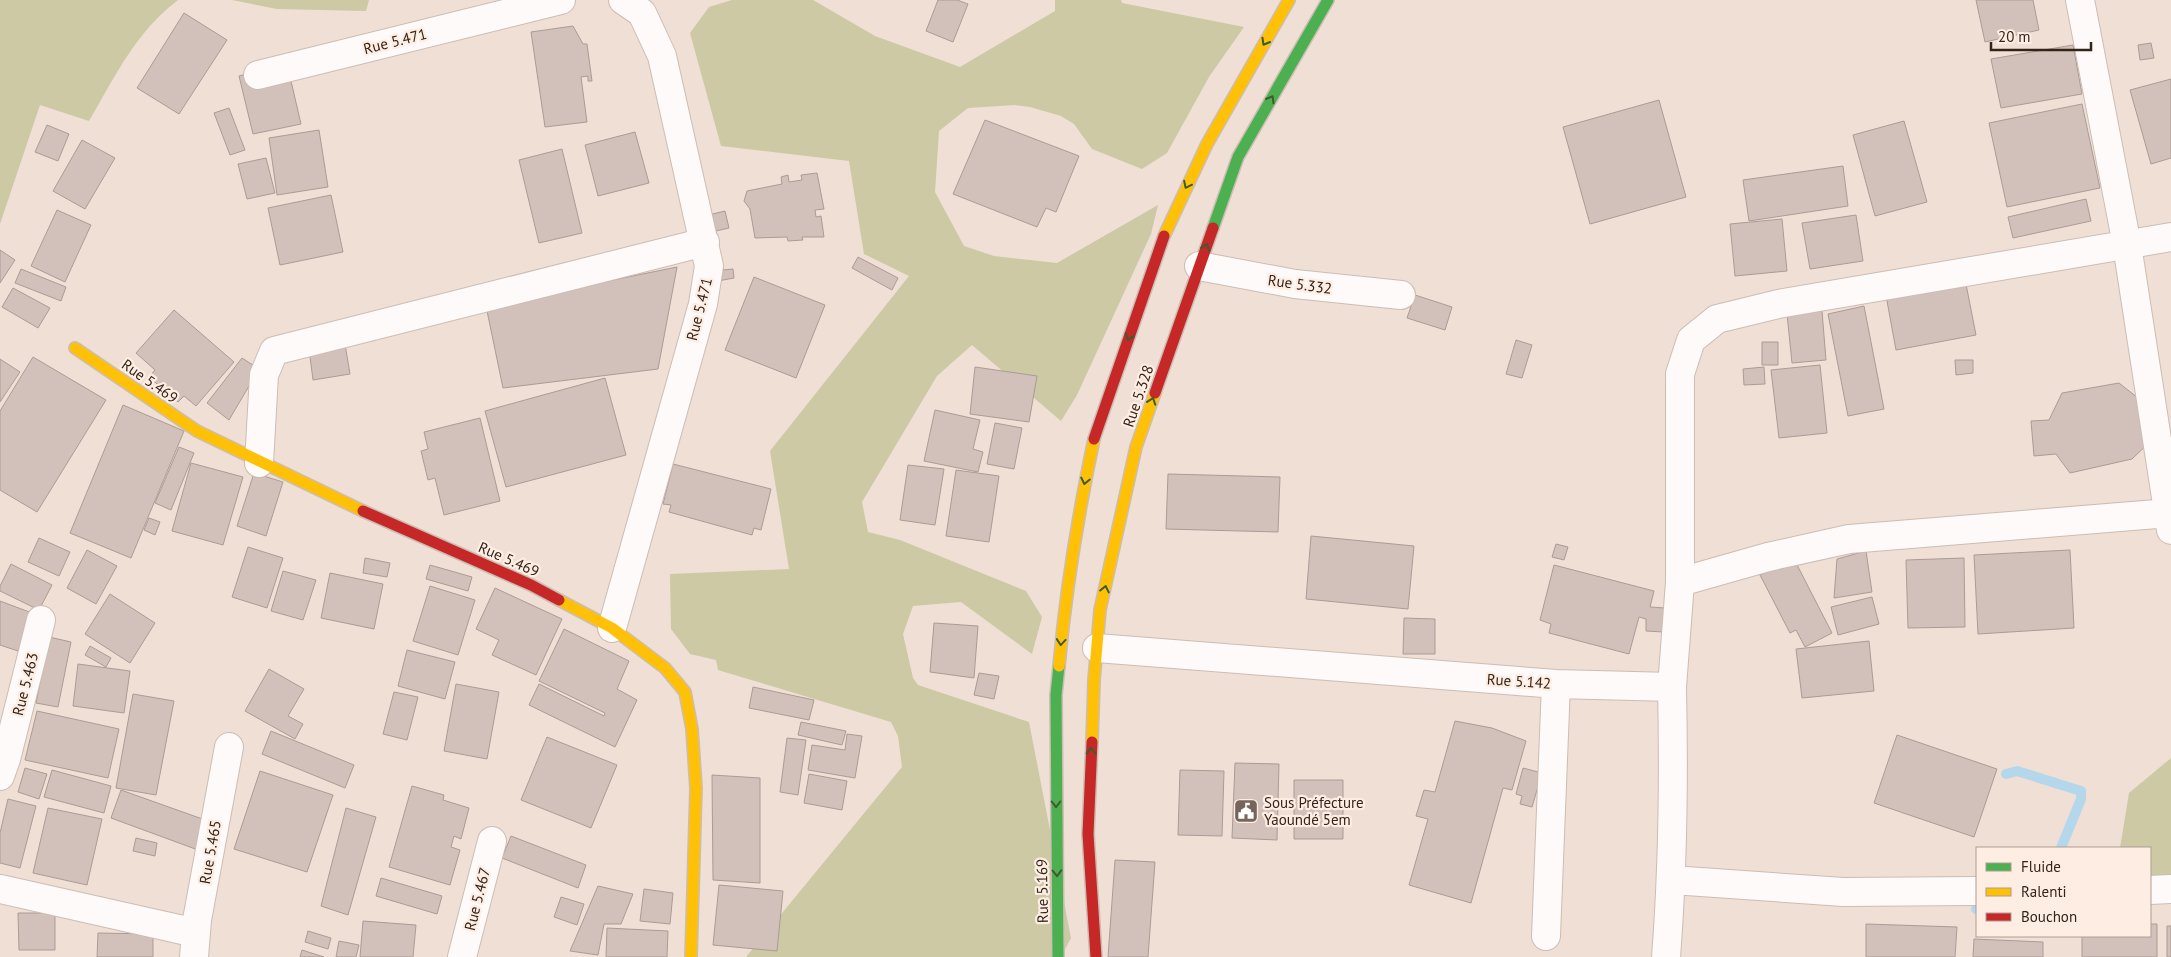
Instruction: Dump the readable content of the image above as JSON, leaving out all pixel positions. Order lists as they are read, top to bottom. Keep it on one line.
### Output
{"streets":{"main road":["Rue 5.469","Rue 5.328","Rue 5.169"],"street":["Rue 5.471","Rue 5.332","Rue 5.142","Rue 5.463","Rue 5.465","Rue 5.467"]},"crossings":[["Rue 5.471","Rue 5.469"],["Rue 5.332","Rue 5.328"],["Rue 5.328","Rue 5.142"],["Rue 5.328","Rue 5.169"]],"one_way":["Rue 5.169"],"places":{"public building":["Sous Préfecture Yaoundé 5em"]},"legend":["Fluide","Ralenti","Bouchon"],"scale_bar":"20 m"}
